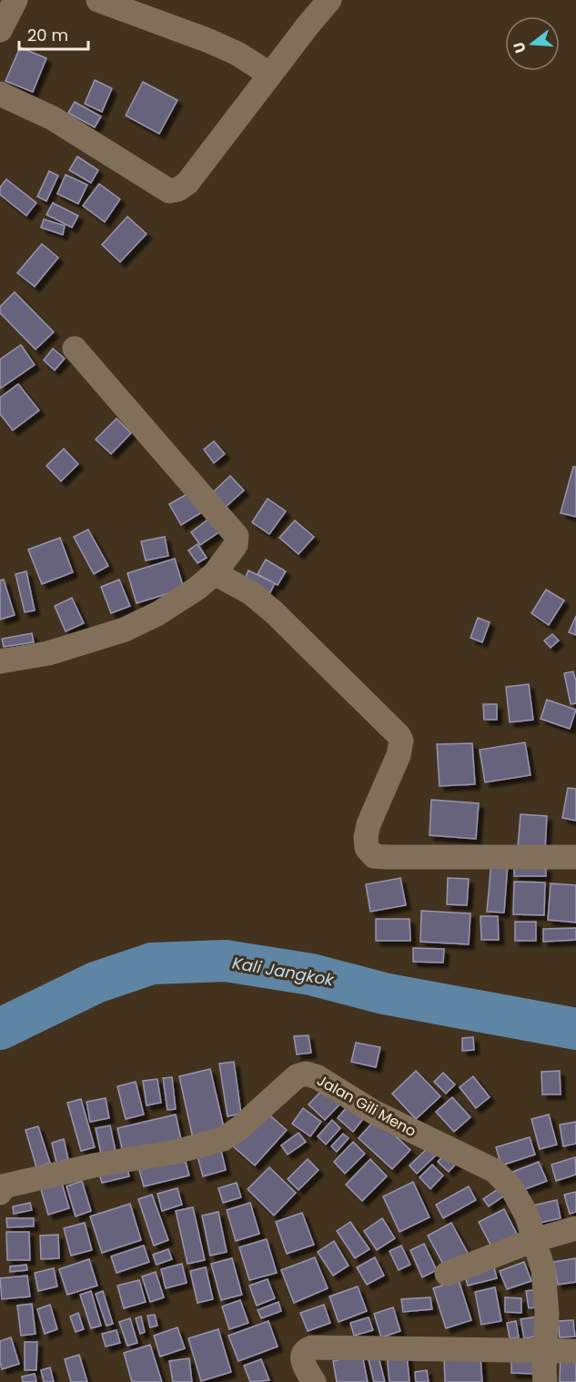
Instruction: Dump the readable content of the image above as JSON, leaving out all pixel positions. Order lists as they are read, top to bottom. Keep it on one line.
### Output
{"streets":{"street":["Jalan Gili Meno"]},"water":["Kali Jangkok"],"scale_bar":"20 m","north":"left"}
